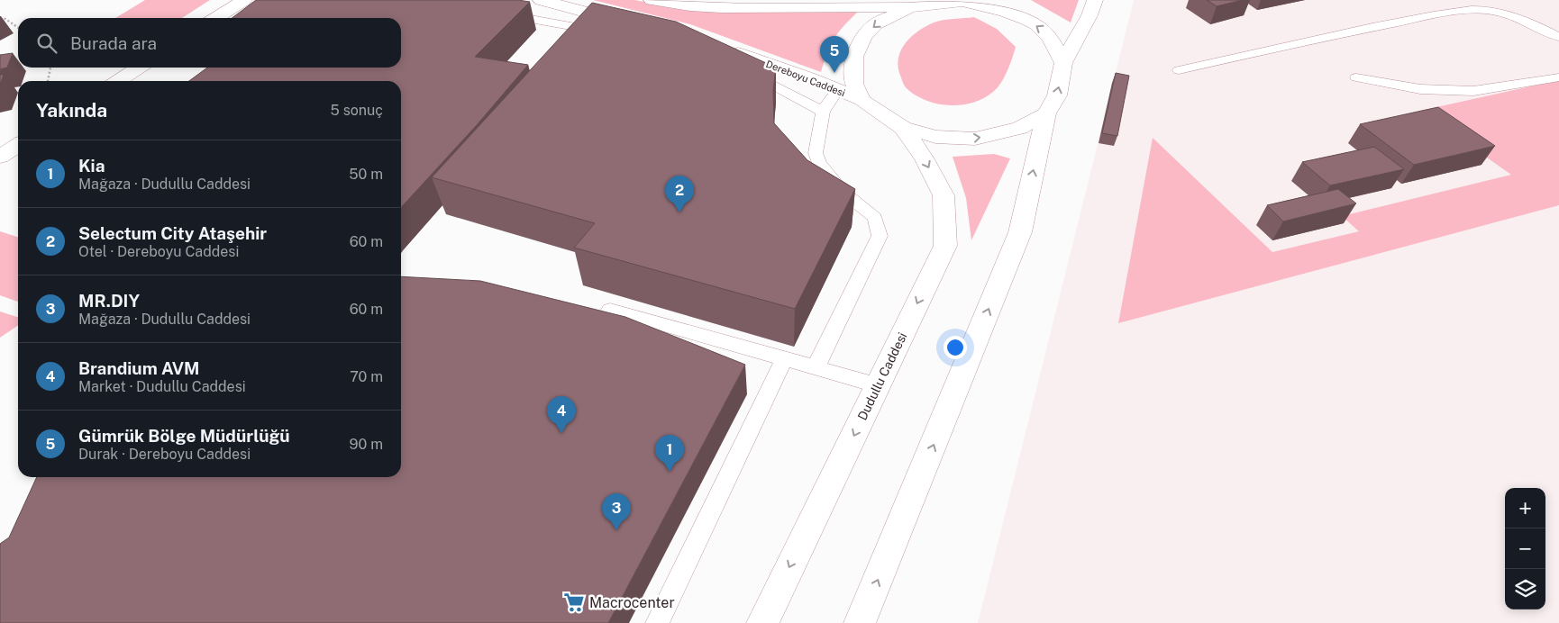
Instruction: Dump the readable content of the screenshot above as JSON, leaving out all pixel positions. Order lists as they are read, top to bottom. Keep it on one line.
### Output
{"streets":{"main road":["Dereboyu Caddesi","Dudullu Caddesi"]},"crossings":[["Dereboyu Caddesi","Dudullu Caddesi"]],"places":{"supermarket":["Macrocenter"]},"page":{"search":"Burada ara","pins":["5","2","4","1","3"],"heading":["Yakında","5 sonuç"],"list":[{"mark":"1","name":"Kia","note":"Mağaza · Dudullu Caddesi","value":"50 m"},{"mark":"2","name":"Selectum City Ataşehir","note":"Otel · Dereboyu Caddesi","value":"60 m"},{"mark":"3","name":"MR.DIY","note":"Mağaza · Dudullu Caddesi","value":"60 m"},{"mark":"4","name":"Brandium AVM","note":"Market · Dudullu Caddesi","value":"70 m"},{"mark":"5","name":"Gümrük Bölge Müdürlüğü","note":"Durak · Dereboyu Caddesi","value":"90 m"}],"map_buttons":["+","−"]}}
